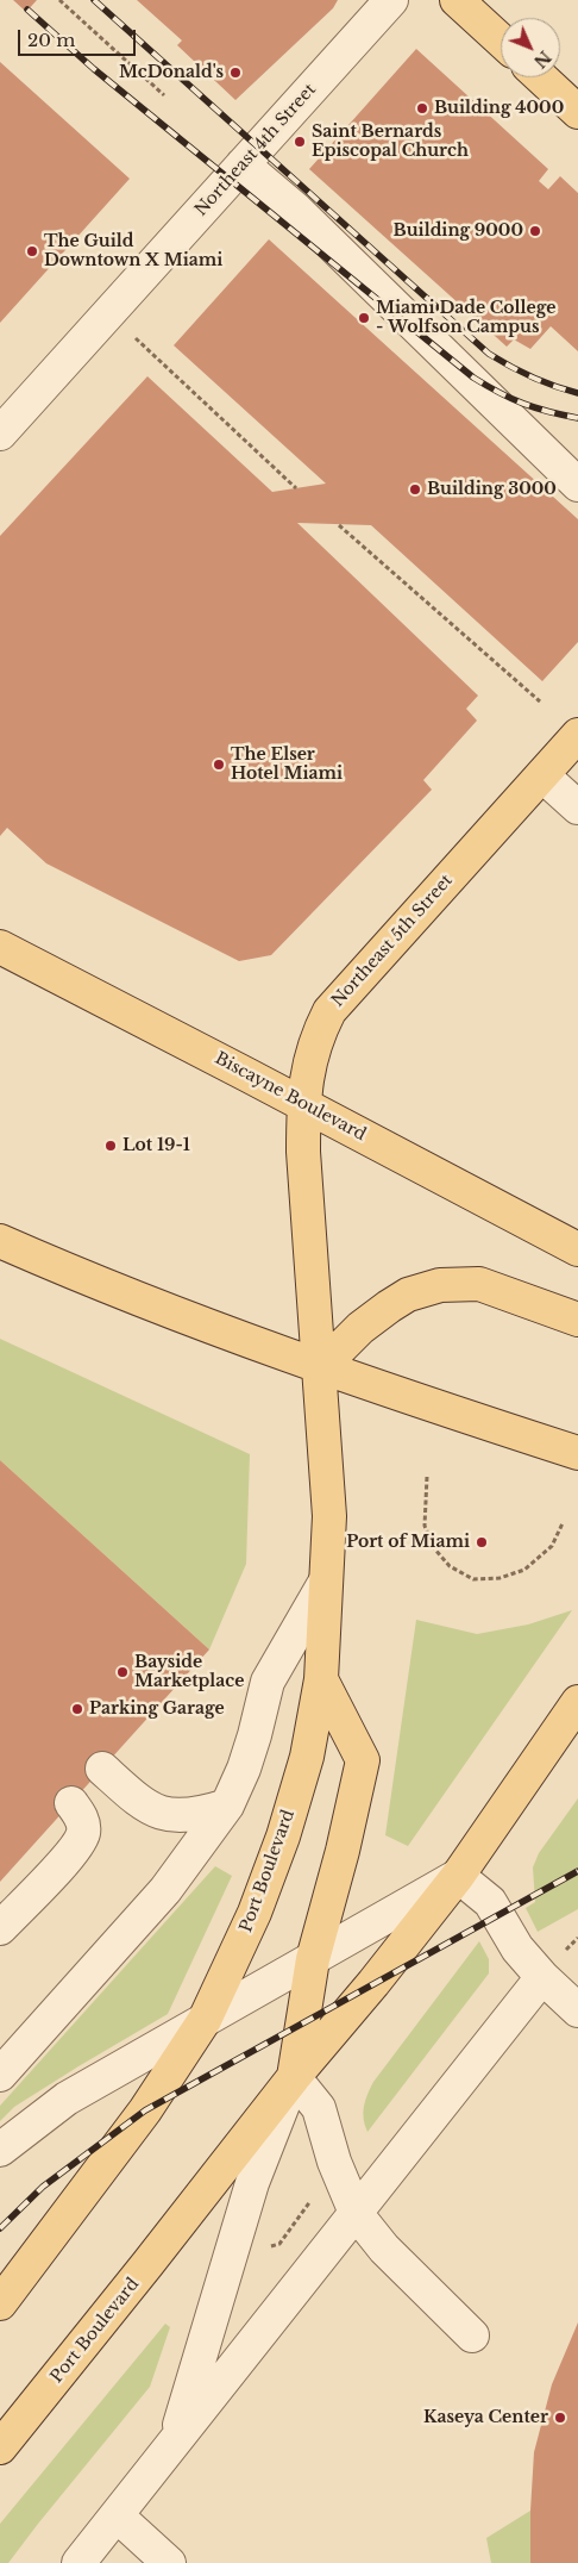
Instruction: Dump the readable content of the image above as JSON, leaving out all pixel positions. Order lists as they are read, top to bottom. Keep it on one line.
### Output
{"streets":{"main road":["Northeast 5th Street","Biscayne Boulevard","Port Boulevard"],"street":["Northeast 4th Street"]},"crossings":[["Northeast 5th Street","Biscayne Boulevard"],["Northeast 5th Street","Port Boulevard"]],"places":["McDonald's","Building 4000","Saint Bernards Episcopal Church","Building 9000","The Guild Downtown X Miami","Miami Dade College - Wolfson Campus","Building 3000","The Elser Hotel Miami","Lot 19-1","Port of Miami","Bayside Marketplace","Parking Garage","Kaseya Center"],"scale_bar":"20 m","north":"bottom right"}
